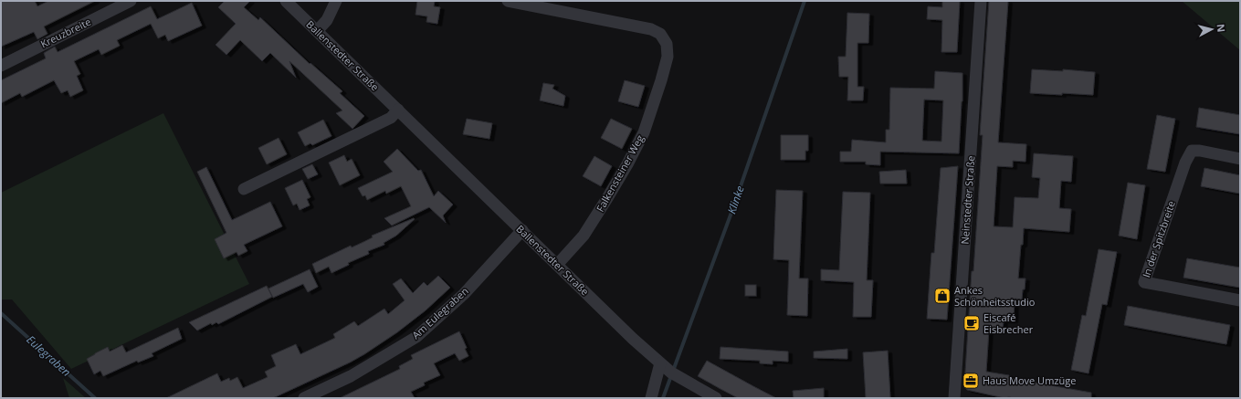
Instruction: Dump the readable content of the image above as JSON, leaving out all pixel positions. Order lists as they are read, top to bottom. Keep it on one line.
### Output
{"streets":{"street":["Kreuzbreite","Ballenstedter Straße","Falkensteiner Weg","Neinstedter Straße","In der Spitzbreite","Am Eulegraben"]},"crossings":[["Ballenstedter Straße","Falkensteiner Weg"],["Ballenstedter Straße","Am Eulegraben"]],"water":["Klinke","Eulegraben"],"places":{"shop":["Ankes Schönheitsstudio"],"cafe":["Eiscafé Eisbrecher"],"office":["Haus Move Umzüge"]},"north":"right"}
